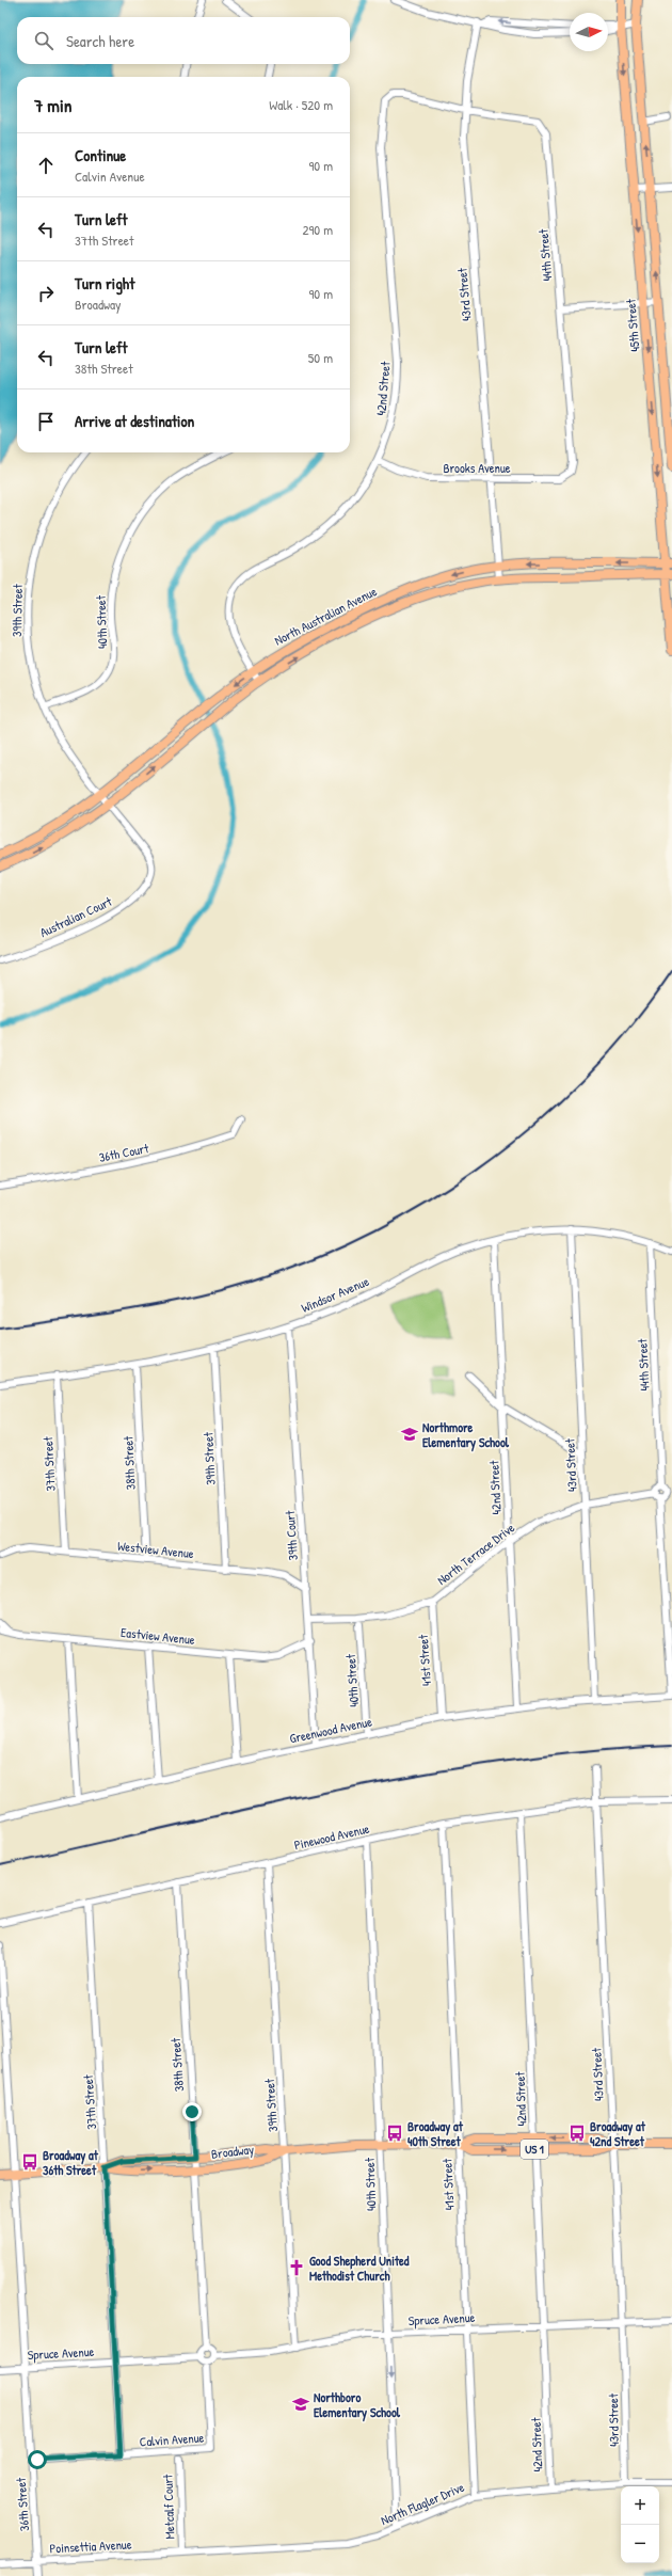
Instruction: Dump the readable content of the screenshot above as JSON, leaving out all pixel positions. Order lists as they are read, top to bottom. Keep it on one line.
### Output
{"streets":{"main road":["45th Street","North Australian Avenue","US 1","Broadway"],"street":["44th Street","43rd Street","42nd Street","Brooks Avenue","39th Street","40th Street","Australian Court","36th Court","Windsor Avenue","38th Street","37th Street","39th Court","Westview Avenue","North Terrace Drive","Eastview Avenue","41st Street","Greenwood Avenue","Pinewood Avenue","Spruce Avenue","Calvin Avenue","North Flagler Drive","36th Street","Metcalf Court","Poinsettia Avenue"]},"crossings":[["44th Street","43rd Street"],["44th Street","42nd Street"],["44th Street","Brooks Avenue"],["44th Street","Windsor Avenue"],["43rd Street","42nd Street"],["43rd Street","Brooks Avenue"],["43rd Street","North Australian Avenue"],["43rd Street","Windsor Avenue"],["43rd Street","North Terrace Drive"],["43rd Street","Greenwood Avenue"],["43rd Street","Pinewood Avenue"],["43rd Street","Broadway"],["43rd Street","Spruce Avenue"],["43rd Street","North Flagler Drive"],["45th Street","North Australian Avenue"],["42nd Street","Brooks Avenue"],["42nd Street","North Australian Avenue"],["42nd Street","Windsor Avenue"],["42nd Street","North Terrace Drive"],["42nd Street","Greenwood Avenue"],["42nd Street","Pinewood Avenue"],["42nd Street","Broadway"],["42nd Street","Spruce Avenue"],["42nd Street","North Flagler Drive"],["39th Street","North Australian Avenue"],["39th Street","40th Street"],["39th Street","Australian Court"],["39th Street","Windsor Avenue"],["39th Street","Westview Avenue"],["39th Street","Pinewood Avenue"],["39th Street","Broadway"],["39th Street","Spruce Avenue"],["North Australian Avenue","Australian Court"],["40th Street","Greenwood Avenue"],["40th Street","Pinewood Avenue"],["40th Street","Broadway"],["40th Street","Spruce Avenue"],["40th Street","North Flagler Drive"],["Windsor Avenue","38th Street"],["Windsor Avenue","37th Street"],["Windsor Avenue","39th Court"],["38th Street","Westview Avenue"],["38th Street","Pinewood Avenue"],["38th Street","Broadway"],["38th Street","Spruce Avenue"],["38th Street","Calvin Avenue"],["37th Street","Westview Avenue"],["37th Street","Pinewood Avenue"],["37th Street","Broadway"],["37th Street","Spruce Avenue"],["37th Street","Calvin Avenue"],["39th Court","Westview Avenue"],["39th Court","North Terrace Drive"],["39th Court","Eastview Avenue"],["39th Court","Greenwood Avenue"],["North Terrace Drive","41st Street"],["41st Street","Greenwood Avenue"],["41st Street","Pinewood Avenue"],["41st Street","Broadway"],["41st Street","Spruce Avenue"],["41st Street","North Flagler Drive"],["Broadway","36th Street"],["Spruce Avenue","Calvin Avenue"],["Spruce Avenue","36th Street"],["Calvin Avenue","36th Street"],["North Flagler Drive","Metcalf Court"],["North Flagler Drive","Poinsettia Avenue"],["36th Street","Poinsettia Avenue"],["Metcalf Court","Poinsettia Avenue"]],"places":{"school or university":["Northmore Elementary School","Northboro Elementary School"],"bus stop":["Broadway at 40th Street","Broadway at 42nd Street","Broadway at 36th Street"],"church":["Good Shepherd United Methodist Church"]},"north":"right","page":{"search":"Search here","heading":["7 min","Walk · 520 m"],"list":[["Continue","Calvin Avenue","90 m"],["Turn left","37th Street","290 m"],["Turn right","Broadway","90 m"],["Turn left","38th Street","50 m"],"Arrive at destination"],"map_buttons":["+","−"]}}
